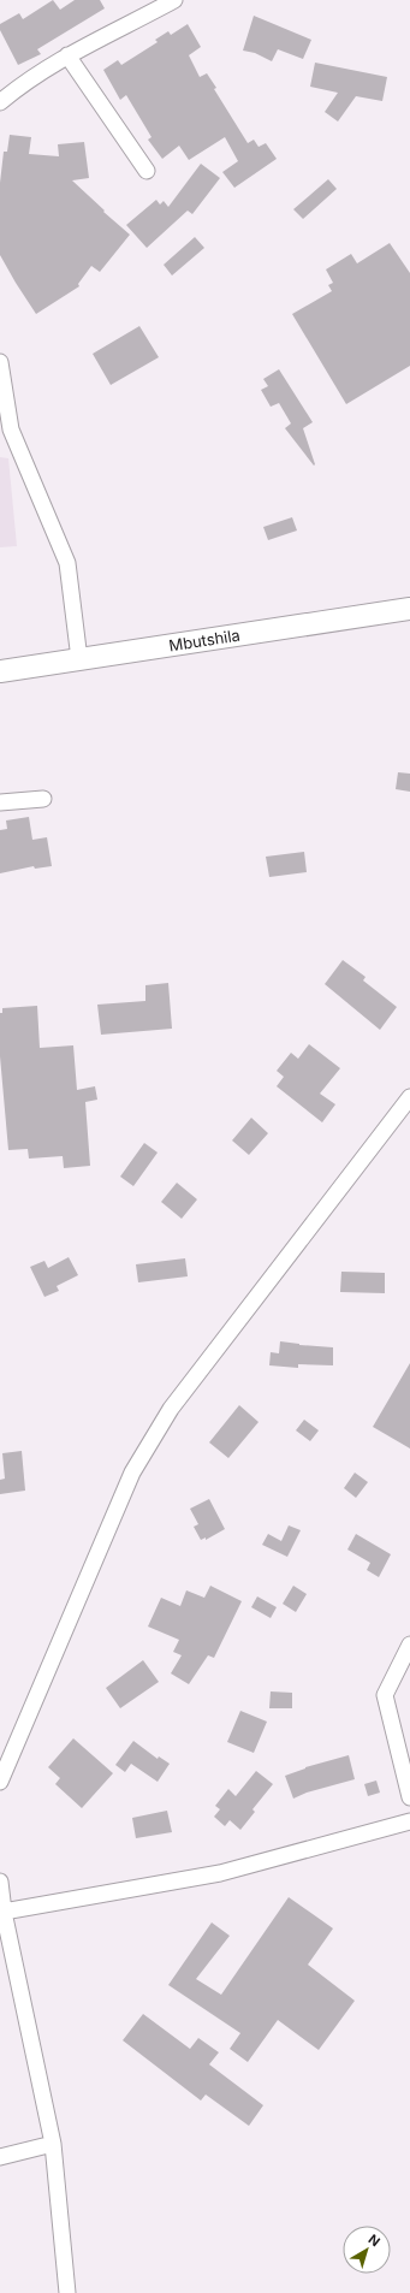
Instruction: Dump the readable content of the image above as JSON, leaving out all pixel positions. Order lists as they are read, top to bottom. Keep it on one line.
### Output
{"streets":{"street":["Mbutshila"]},"north":"top right"}
